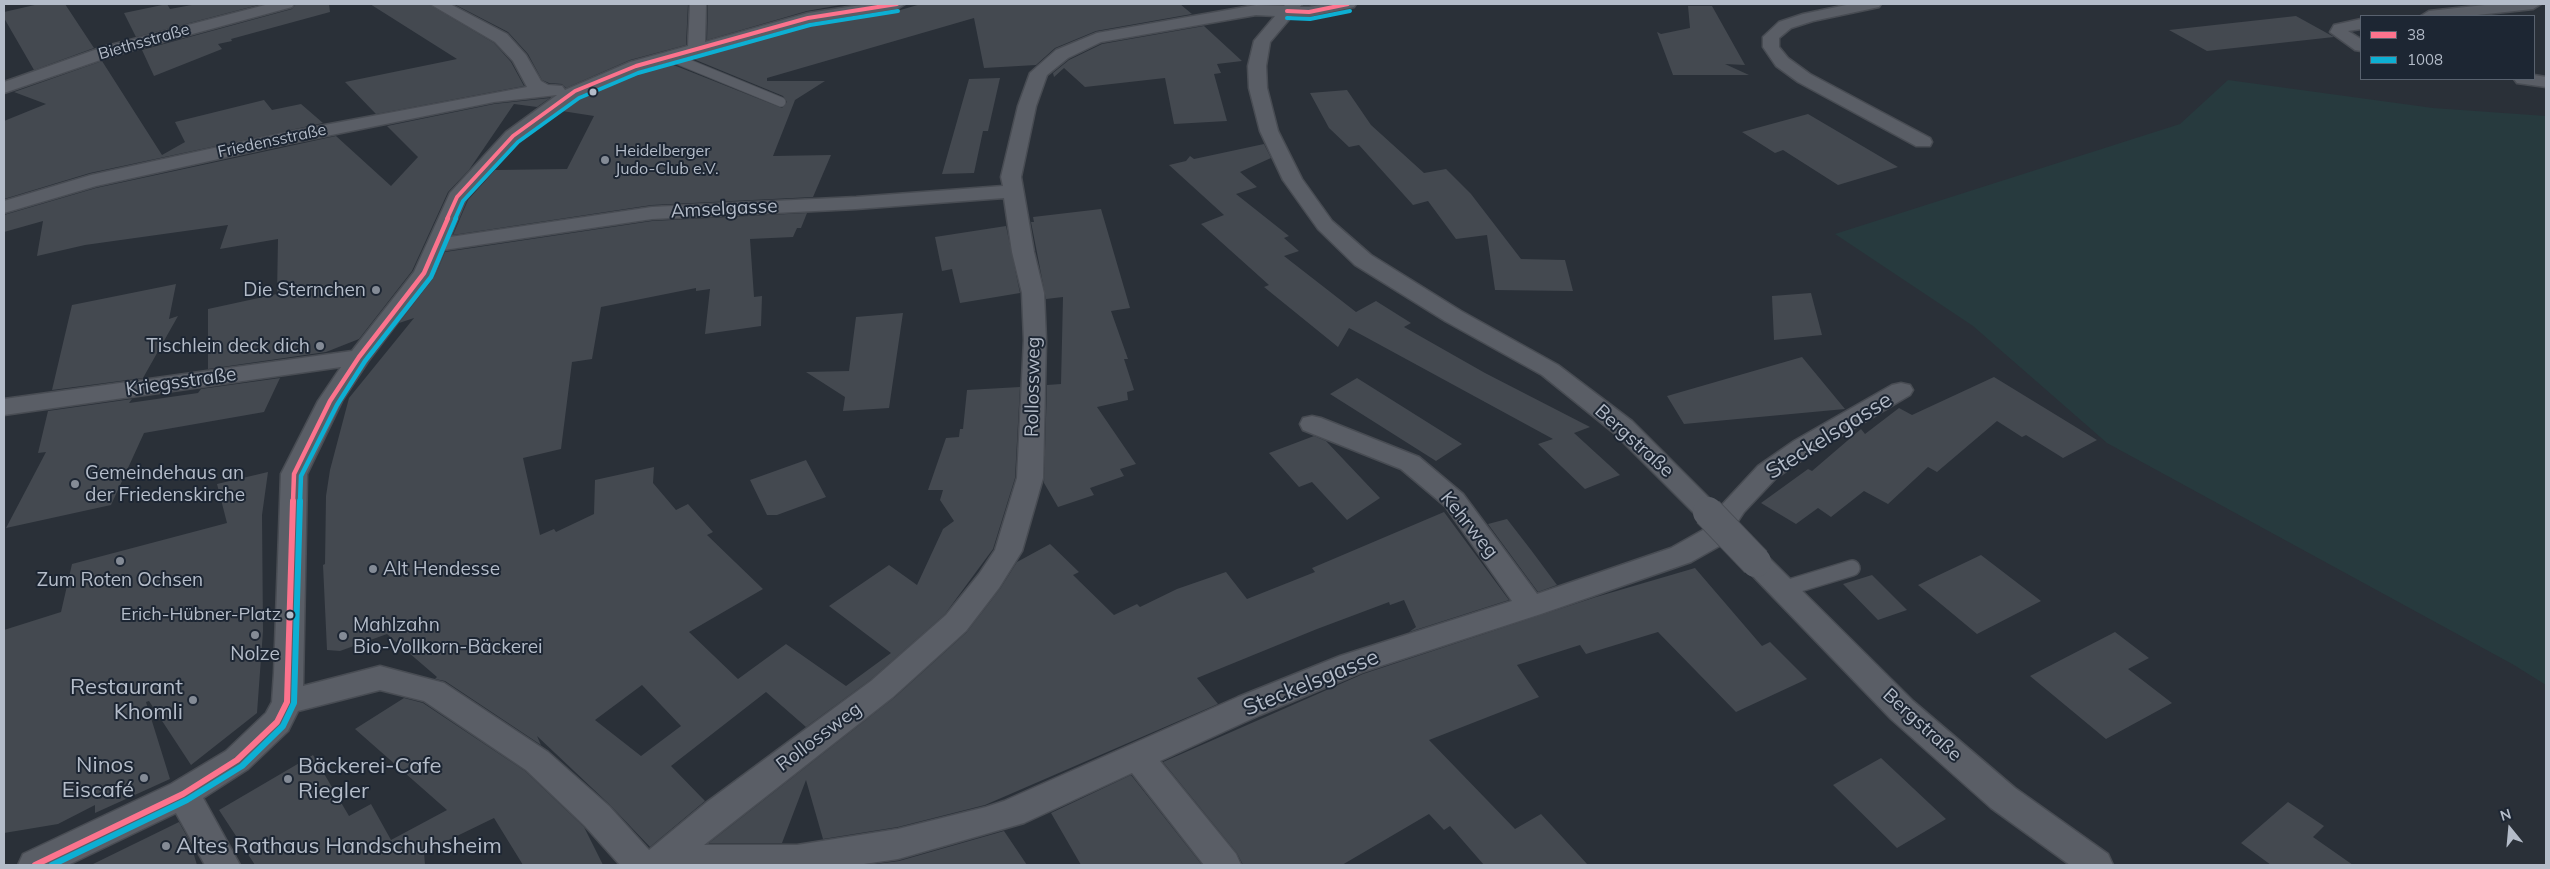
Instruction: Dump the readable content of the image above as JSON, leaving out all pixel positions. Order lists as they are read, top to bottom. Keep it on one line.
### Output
{"streets":{"street":["Biethsstraße","Friedensstraße","Amselgasse","Kriegsstraße","Rollossweg","Steckelsgasse","Bergstraße","Kehrweg"]},"crossings":[["Amselgasse","Rollossweg"],["Rollossweg","Bergstraße"],["Steckelsgasse","Kehrweg"]],"places":["Heidelberger Judo-Club e.V.","Die Sternchen","Tischlein deck dich","Gemeindehaus an der Friedenskirche","Zum Roten Ochsen","Alt Hendesse","Erich-Hübner-Platz","Nolze","Mahlzahn Bio-Vollkorn-Bäckerei","Restaurant Khomli","Ninos Eiscafé","Bäckerei-Cafe Riegler","Altes Rathaus Handschuhsheim"],"lines":["transit line 38","transit line 1008"],"legend":["38","1008"],"north":"top"}
